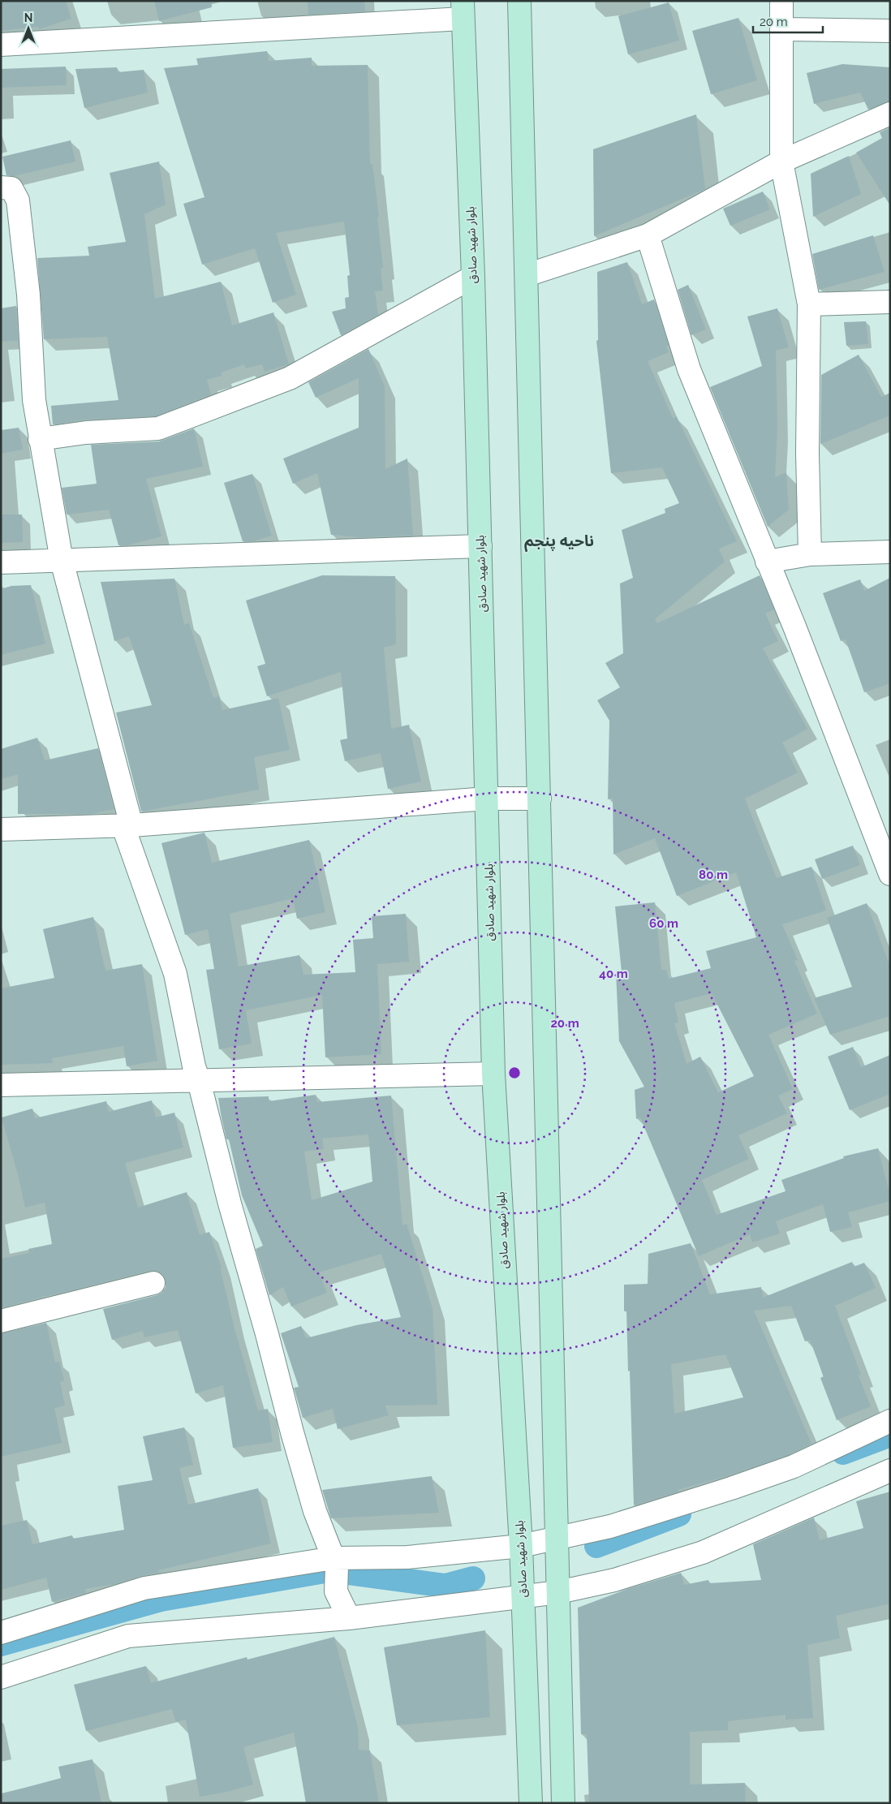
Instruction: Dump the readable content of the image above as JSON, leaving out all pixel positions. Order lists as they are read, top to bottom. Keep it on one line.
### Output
{"streets":{"main road":["بلوار شهید صادق"]},"districts":["ناحیه پنجم"],"scale_bar":"20 m","north":"top","rings":["80 m","60 m","40 m","20 m"]}
